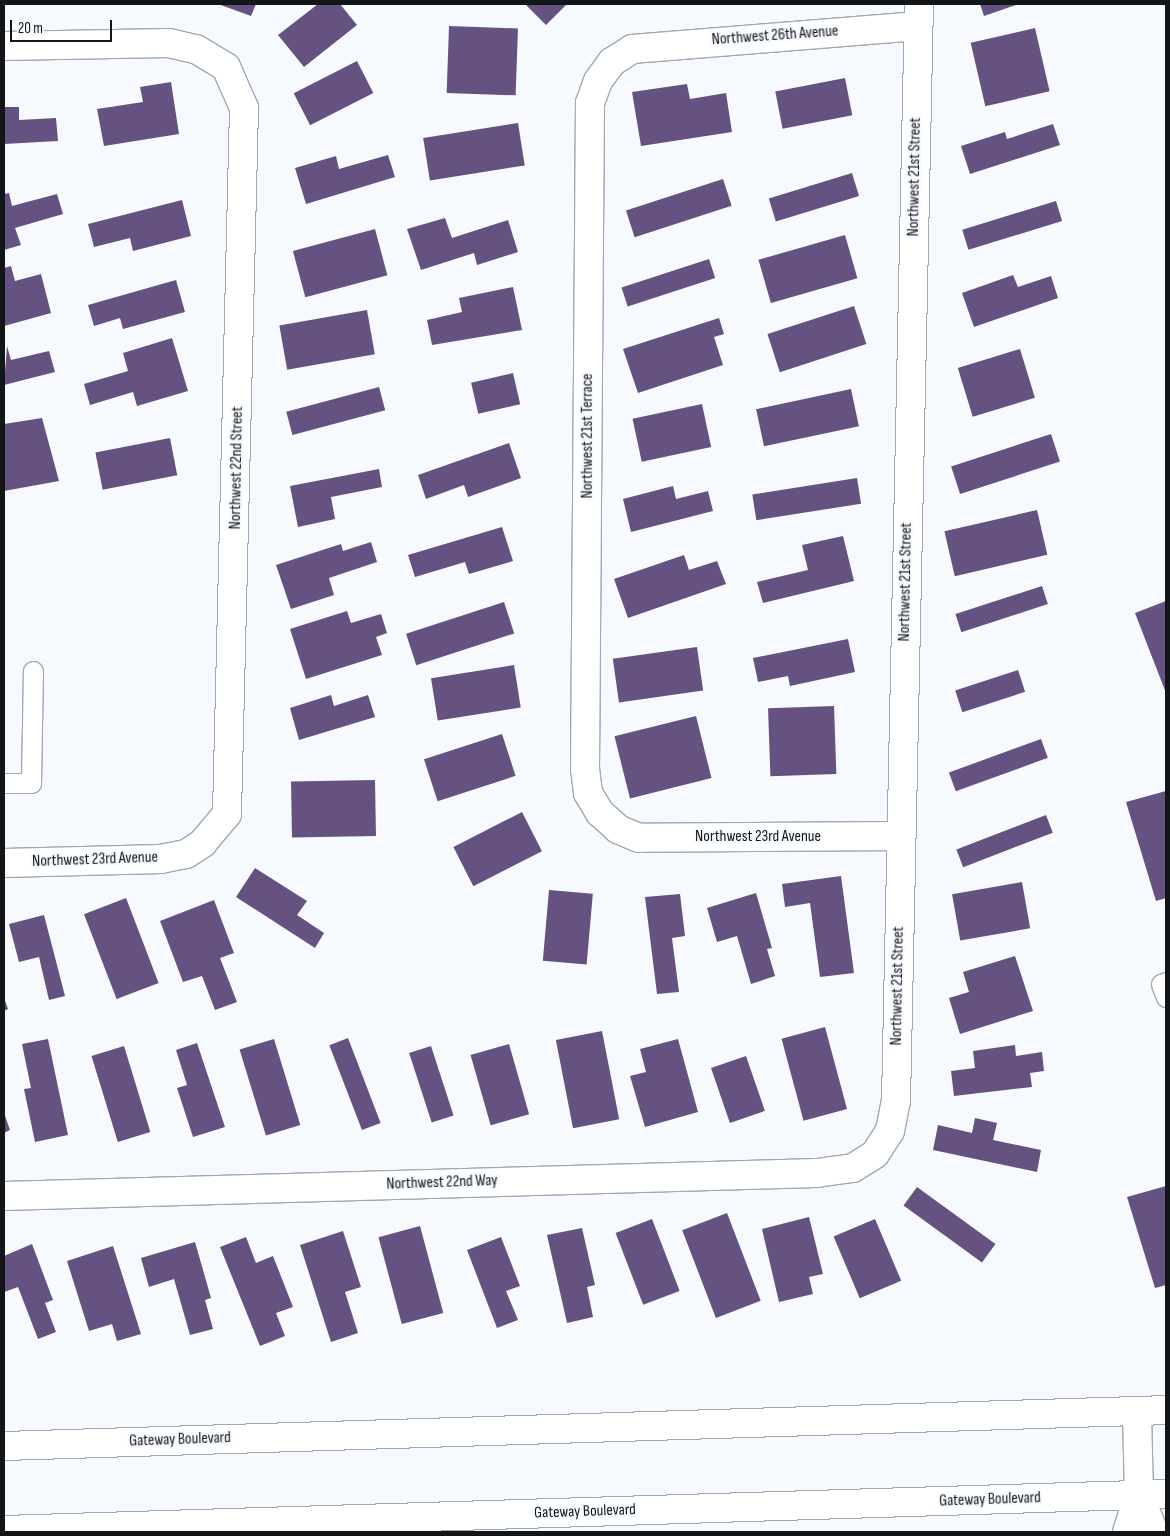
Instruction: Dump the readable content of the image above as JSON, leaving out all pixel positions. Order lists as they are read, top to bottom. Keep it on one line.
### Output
{"streets":{"street":["Northwest 26th Avenue","Northwest 21st Street","Northwest 21st Terrace","Northwest 22nd Street","Northwest 23rd Avenue","Northwest 22nd Way","Gateway Boulevard"]},"crossings":[["Northwest 26th Avenue","Northwest 21st Street"],["Northwest 26th Avenue","Northwest 21st Terrace"],["Northwest 21st Street","Northwest 23rd Avenue"],["Northwest 21st Street","Northwest 22nd Way"],["Northwest 21st Terrace","Northwest 23rd Avenue"],["Northwest 22nd Street","Northwest 23rd Avenue"]],"scale_bar":"20 m"}
